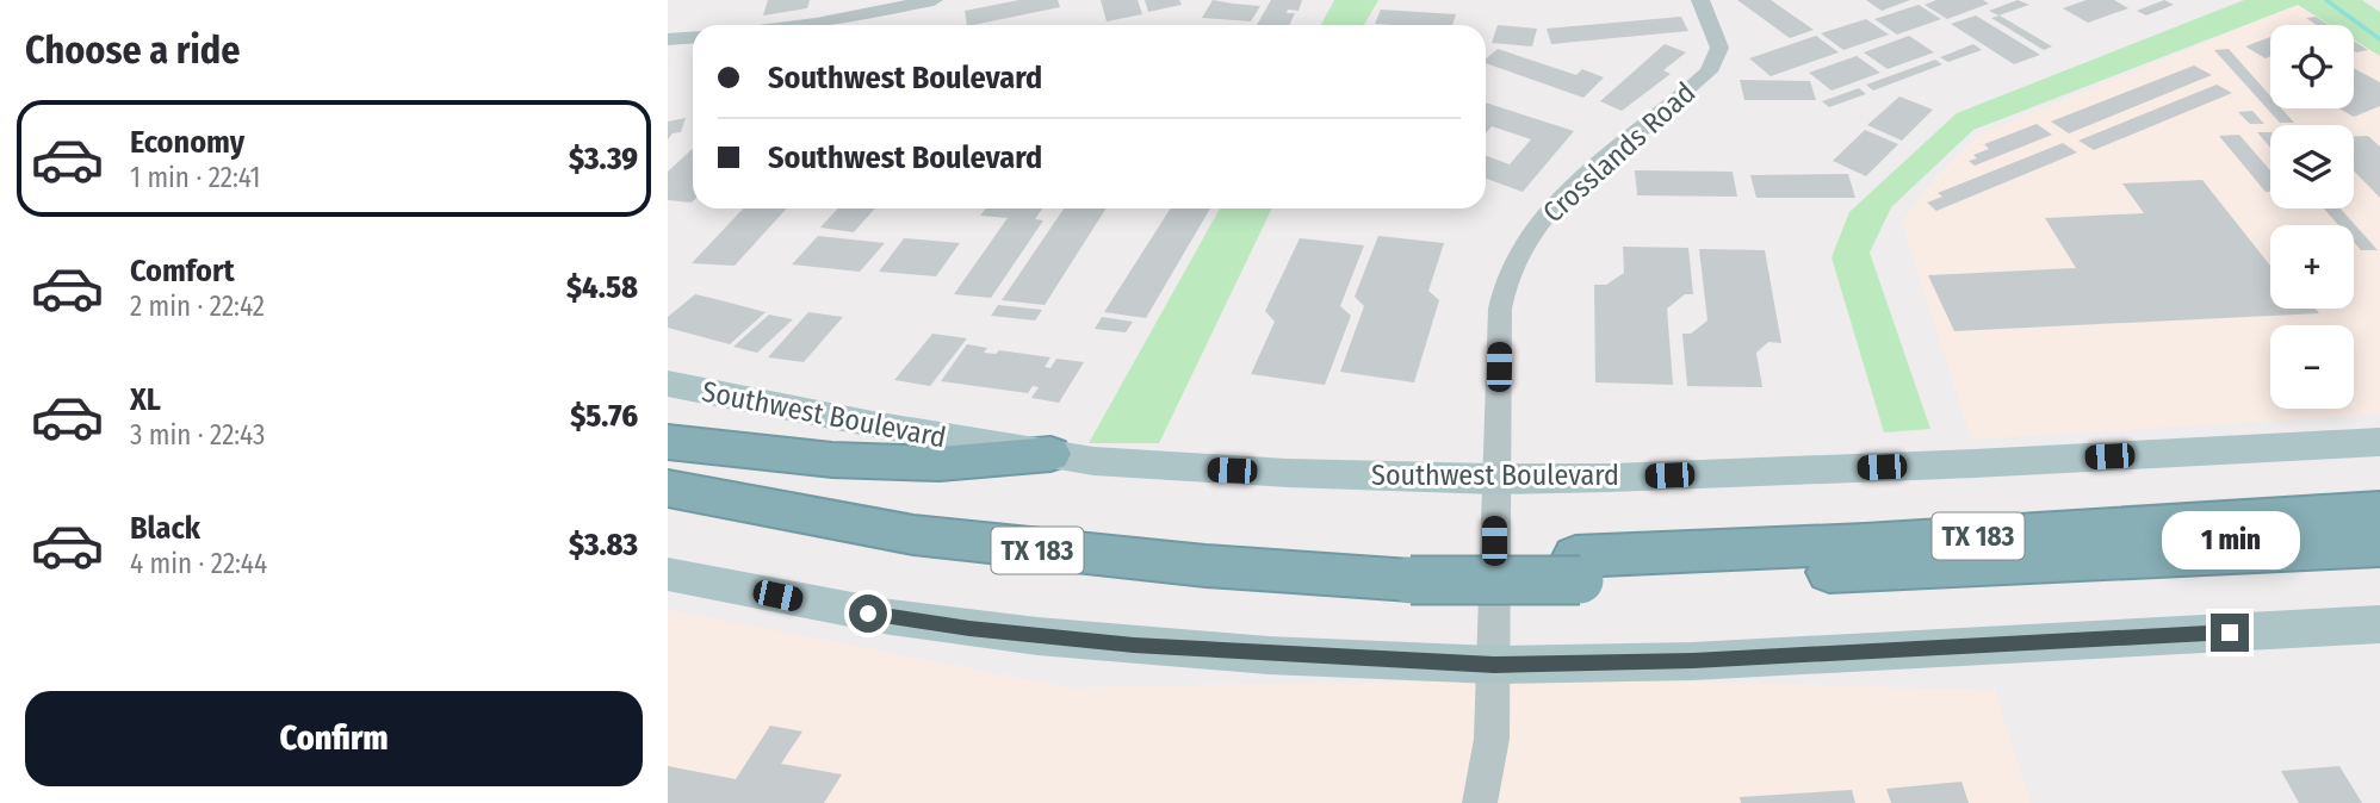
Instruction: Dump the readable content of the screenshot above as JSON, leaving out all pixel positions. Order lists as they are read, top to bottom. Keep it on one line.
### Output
{"streets":{"highway":["TX 183"],"main road":["Southwest Boulevard"],"street":["Crosslands Road"]},"crossings":[["Crosslands Road","Southwest Boulevard"]],"page":{"heading":"Choose a ride","map_buttons":["+","−"],"banner":["Southwest Boulevard","Southwest Boulevard"],"list":[{"name":"Economy","note":"1 min · 22:41","value":"$3.39"},{"name":"Comfort","note":"2 min · 22:42","value":"$4.58"},{"name":"XL","note":"3 min · 22:43","value":"$5.76"},{"name":"Black","note":"4 min · 22:44","value":"$3.83"}],"bubble":"1 min","buttons":"Confirm"}}
